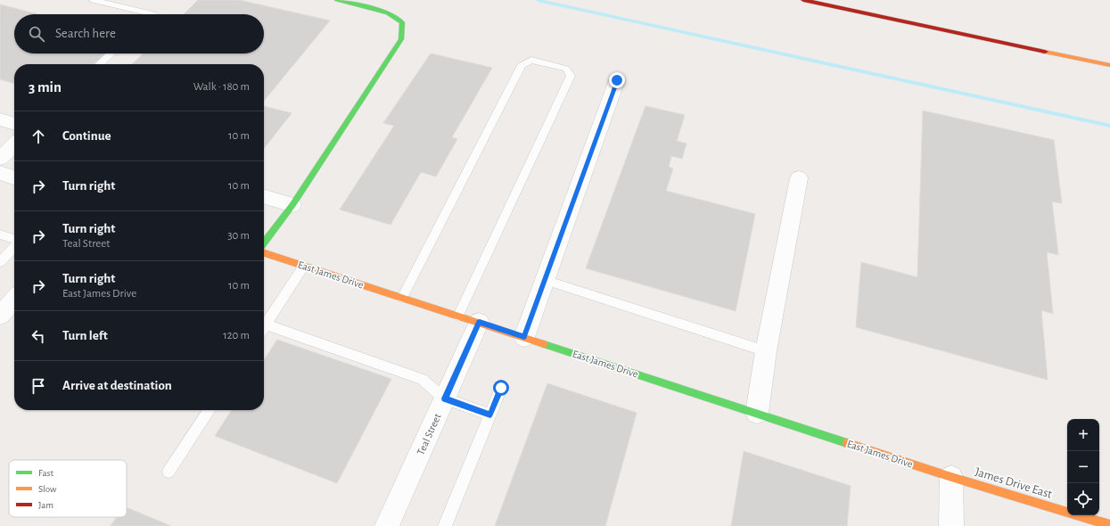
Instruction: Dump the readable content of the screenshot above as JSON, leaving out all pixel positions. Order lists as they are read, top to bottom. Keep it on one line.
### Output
{"streets":{"street":["East James Drive","Teal Street","James Drive East"]},"crossings":[["East James Drive","Teal Street"],["East James Drive","James Drive East"]],"legend":["Fast","Slow","Jam"],"page":{"search":"Search here","heading":["3 min","Walk · 180 m"],"list":[["Continue","10 m"],["Turn right","10 m"],["Turn right","Teal Street","30 m"],["Turn right","East James Drive","10 m"],["Turn left","120 m"],"Arrive at destination"],"map_buttons":["+","−"]}}
